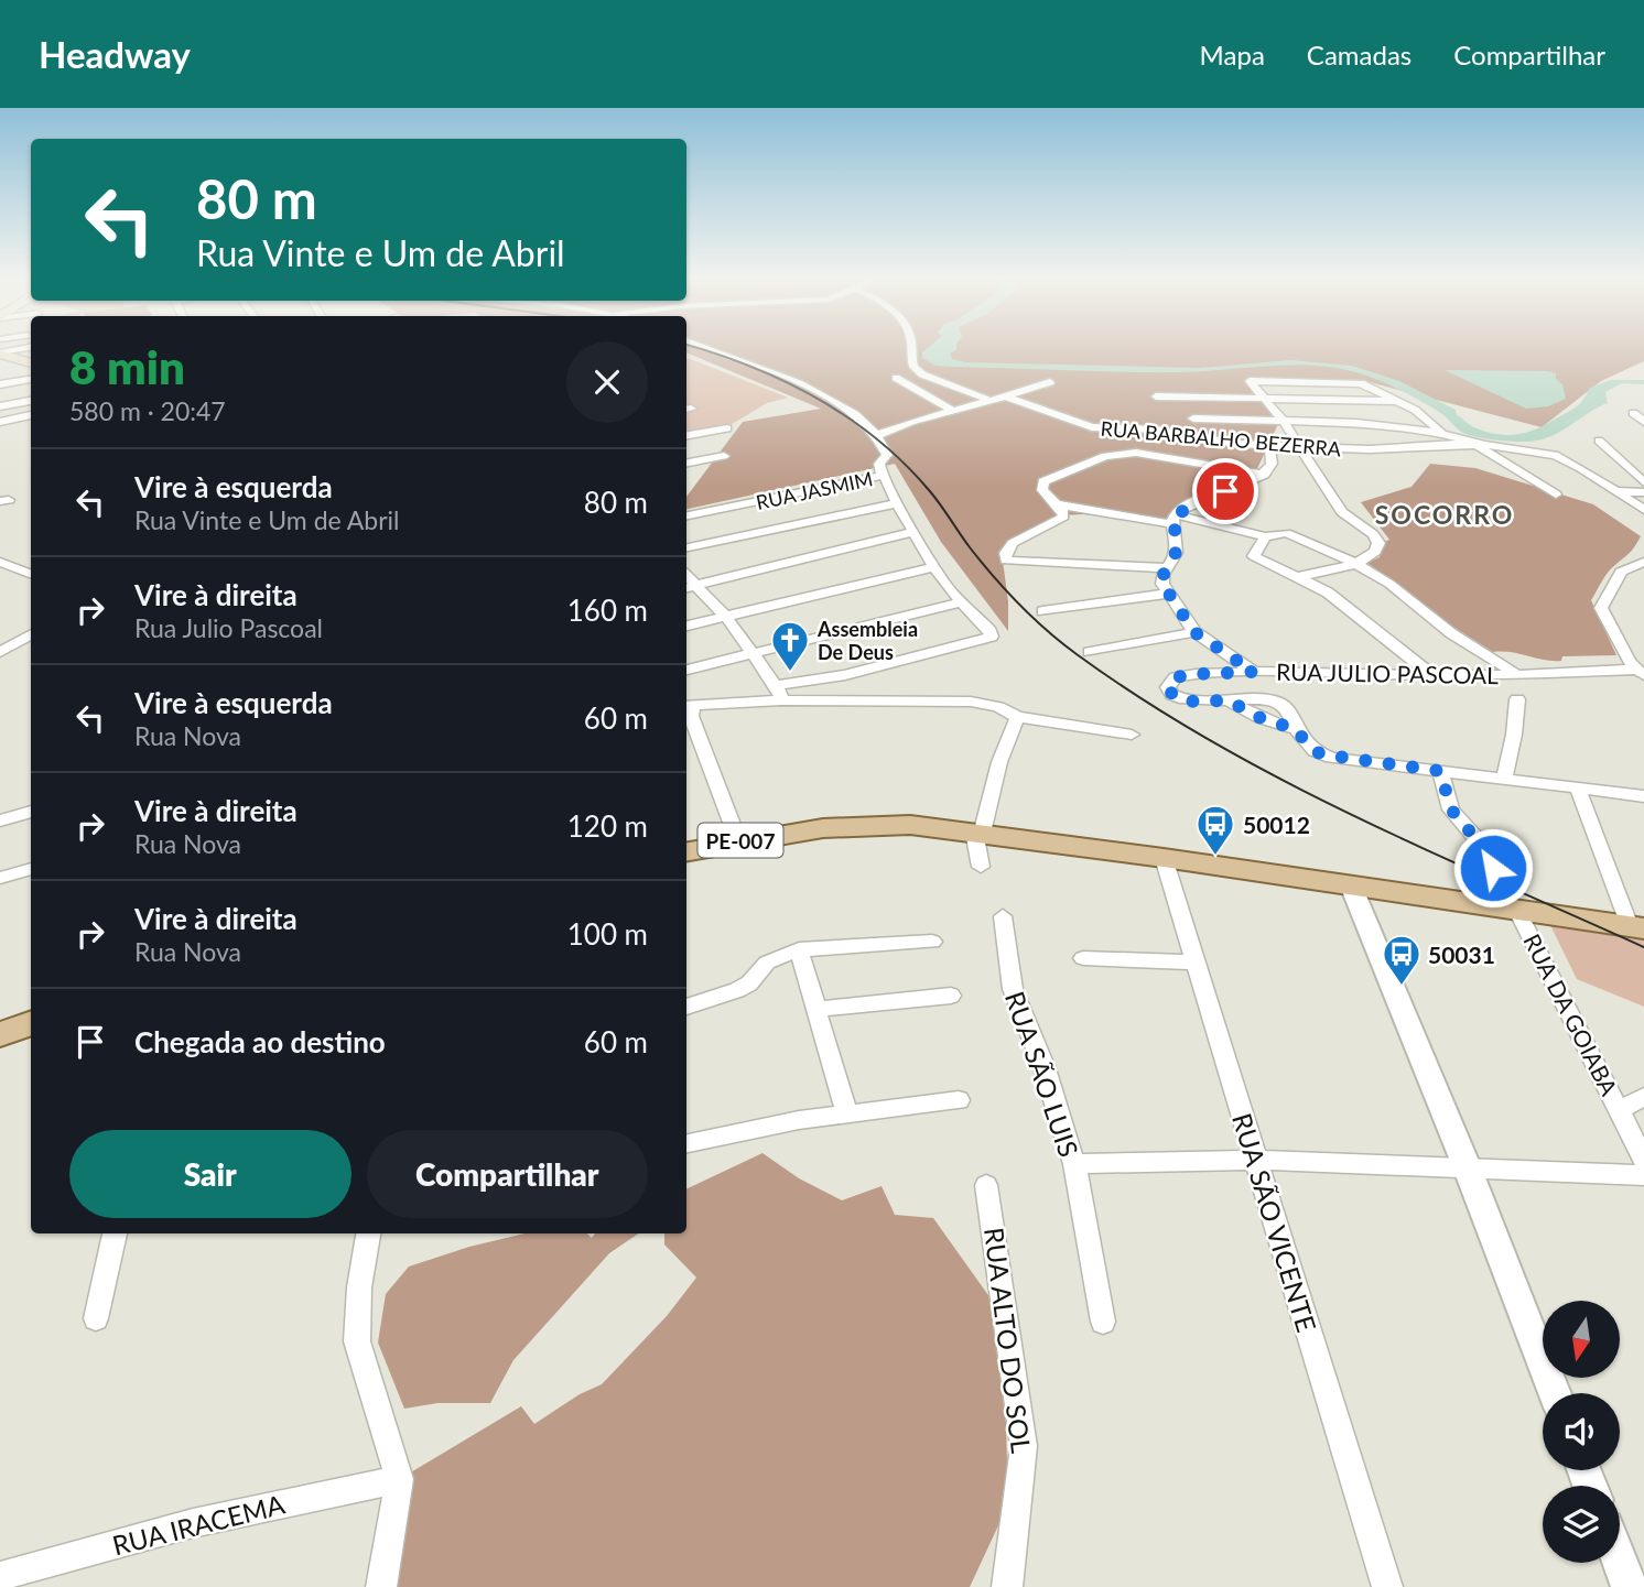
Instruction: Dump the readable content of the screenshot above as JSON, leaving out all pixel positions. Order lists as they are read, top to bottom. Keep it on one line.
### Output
{"streets":{"main road":["PE-007"],"street":["RUA BARBALHO BEZERRA","RUA JASMIM","RUA JULIO PASCOAL","RUA DA GOIABA","RUA SÃO LUIS","RUA SÃO VICENTE","RUA ALTO DO SOL","RUA IRACEMA"]},"crossings":[["PE-007","RUA DA GOIABA"],["PE-007","RUA SÃO VICENTE"]],"districts":["SOCORRO"],"places":{"church":["Assembleia De Deus"],"bus stop":["50012","50031"]},"north":"bottom","page":{"header":"Headway","nav":["Mapa","Camadas","Compartilhar"],"turn":["80 m","Rua Vinte e Um de Abril"],"heading":["8 min","580 m · 20:47"],"list":[{"name":"Vire à esquerda","note":"Rua Vinte e Um de Abril","value":"80 m"},{"name":"Vire à direita","note":"Rua Julio Pascoal","value":"160 m"},{"name":"Vire à esquerda","note":"Rua Nova","value":"60 m"},{"name":"Vire à direita","note":"Rua Nova","value":"120 m"},{"name":"Vire à direita","note":"Rua Nova","value":"100 m"},{"name":"Chegada ao destino","value":"60 m"}],"buttons":["Sair","Compartilhar"]}}
